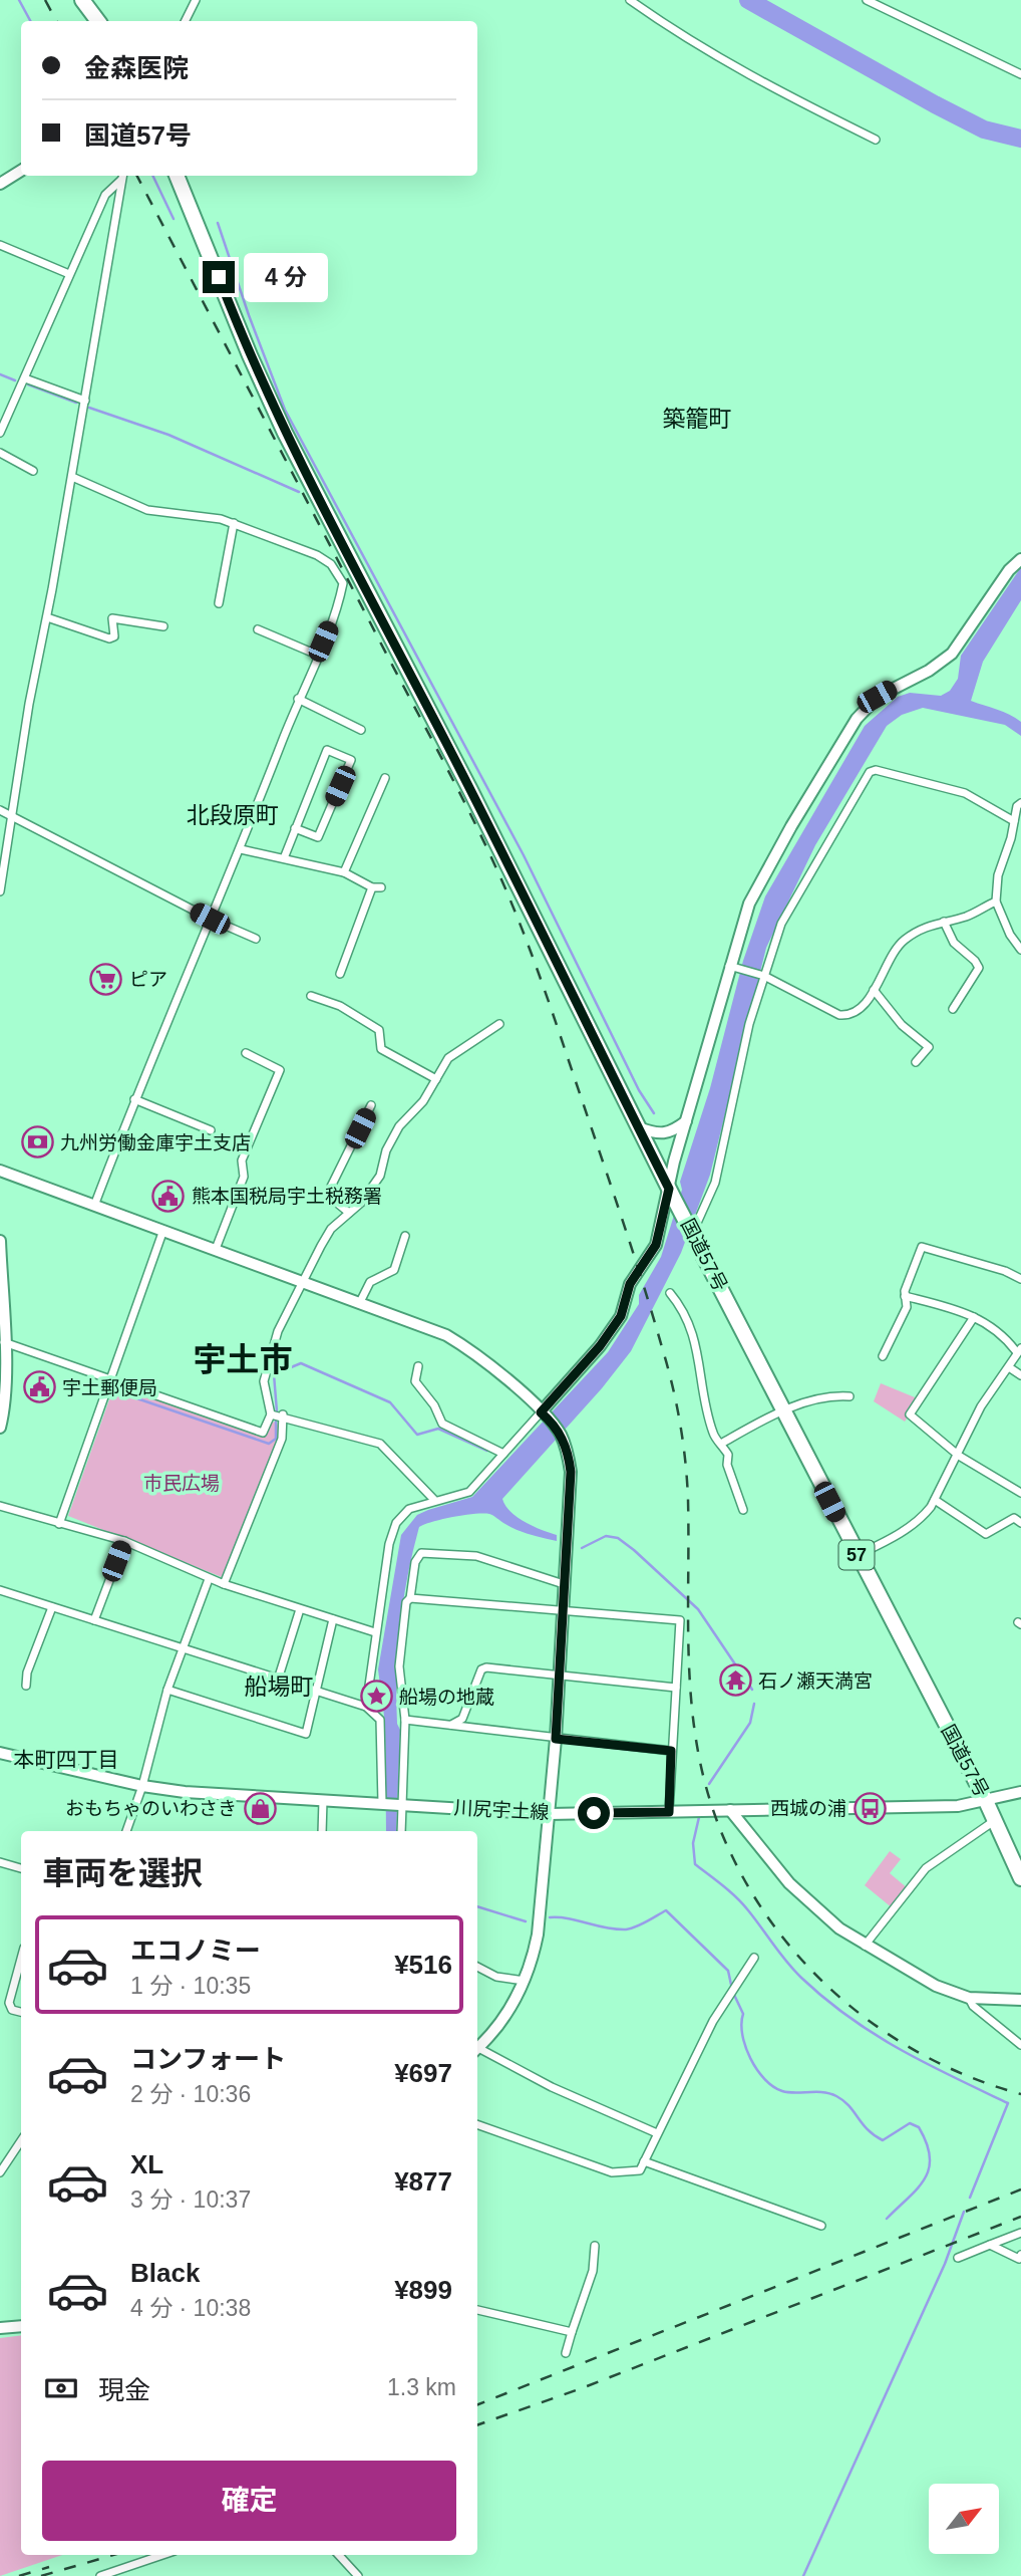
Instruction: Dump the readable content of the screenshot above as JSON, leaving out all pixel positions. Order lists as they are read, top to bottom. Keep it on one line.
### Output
{"streets":{"highway":["国道57号","57"],"street":["川尻宇土線"]},"crossings":[["国道57号","川尻宇土線"]],"districts":["築籠町","北段原町","宇土市","船場町","本町四丁目"],"parks":["市民広場"],"places":{"supermarket":["ピア"],"bank":["九州労働金庫宇土支店"],"public building":["熊本国税局宇土税務署","宇土郵便局"],"temple":["石ノ瀬天満宮"],"place":["船場の地蔵"],"shop":["おもちゃのいわさき"],"bus stop":["西城の浦"]},"north":"top right","page":{"banner":["金森医院","国道57号"],"bubble":"4 分","heading":"車両を選択","list":[{"name":"エコノミー","note":"1 分 · 10:35","value":"¥516"},{"name":"コンフォート","note":"2 分 · 10:36","value":"¥697"},{"name":"XL","note":"3 分 · 10:37","value":"¥877"},{"name":"Black","note":"4 分 · 10:38","value":"¥899"}],"pay":["現金","1.3 km"],"buttons":"確定"}}
